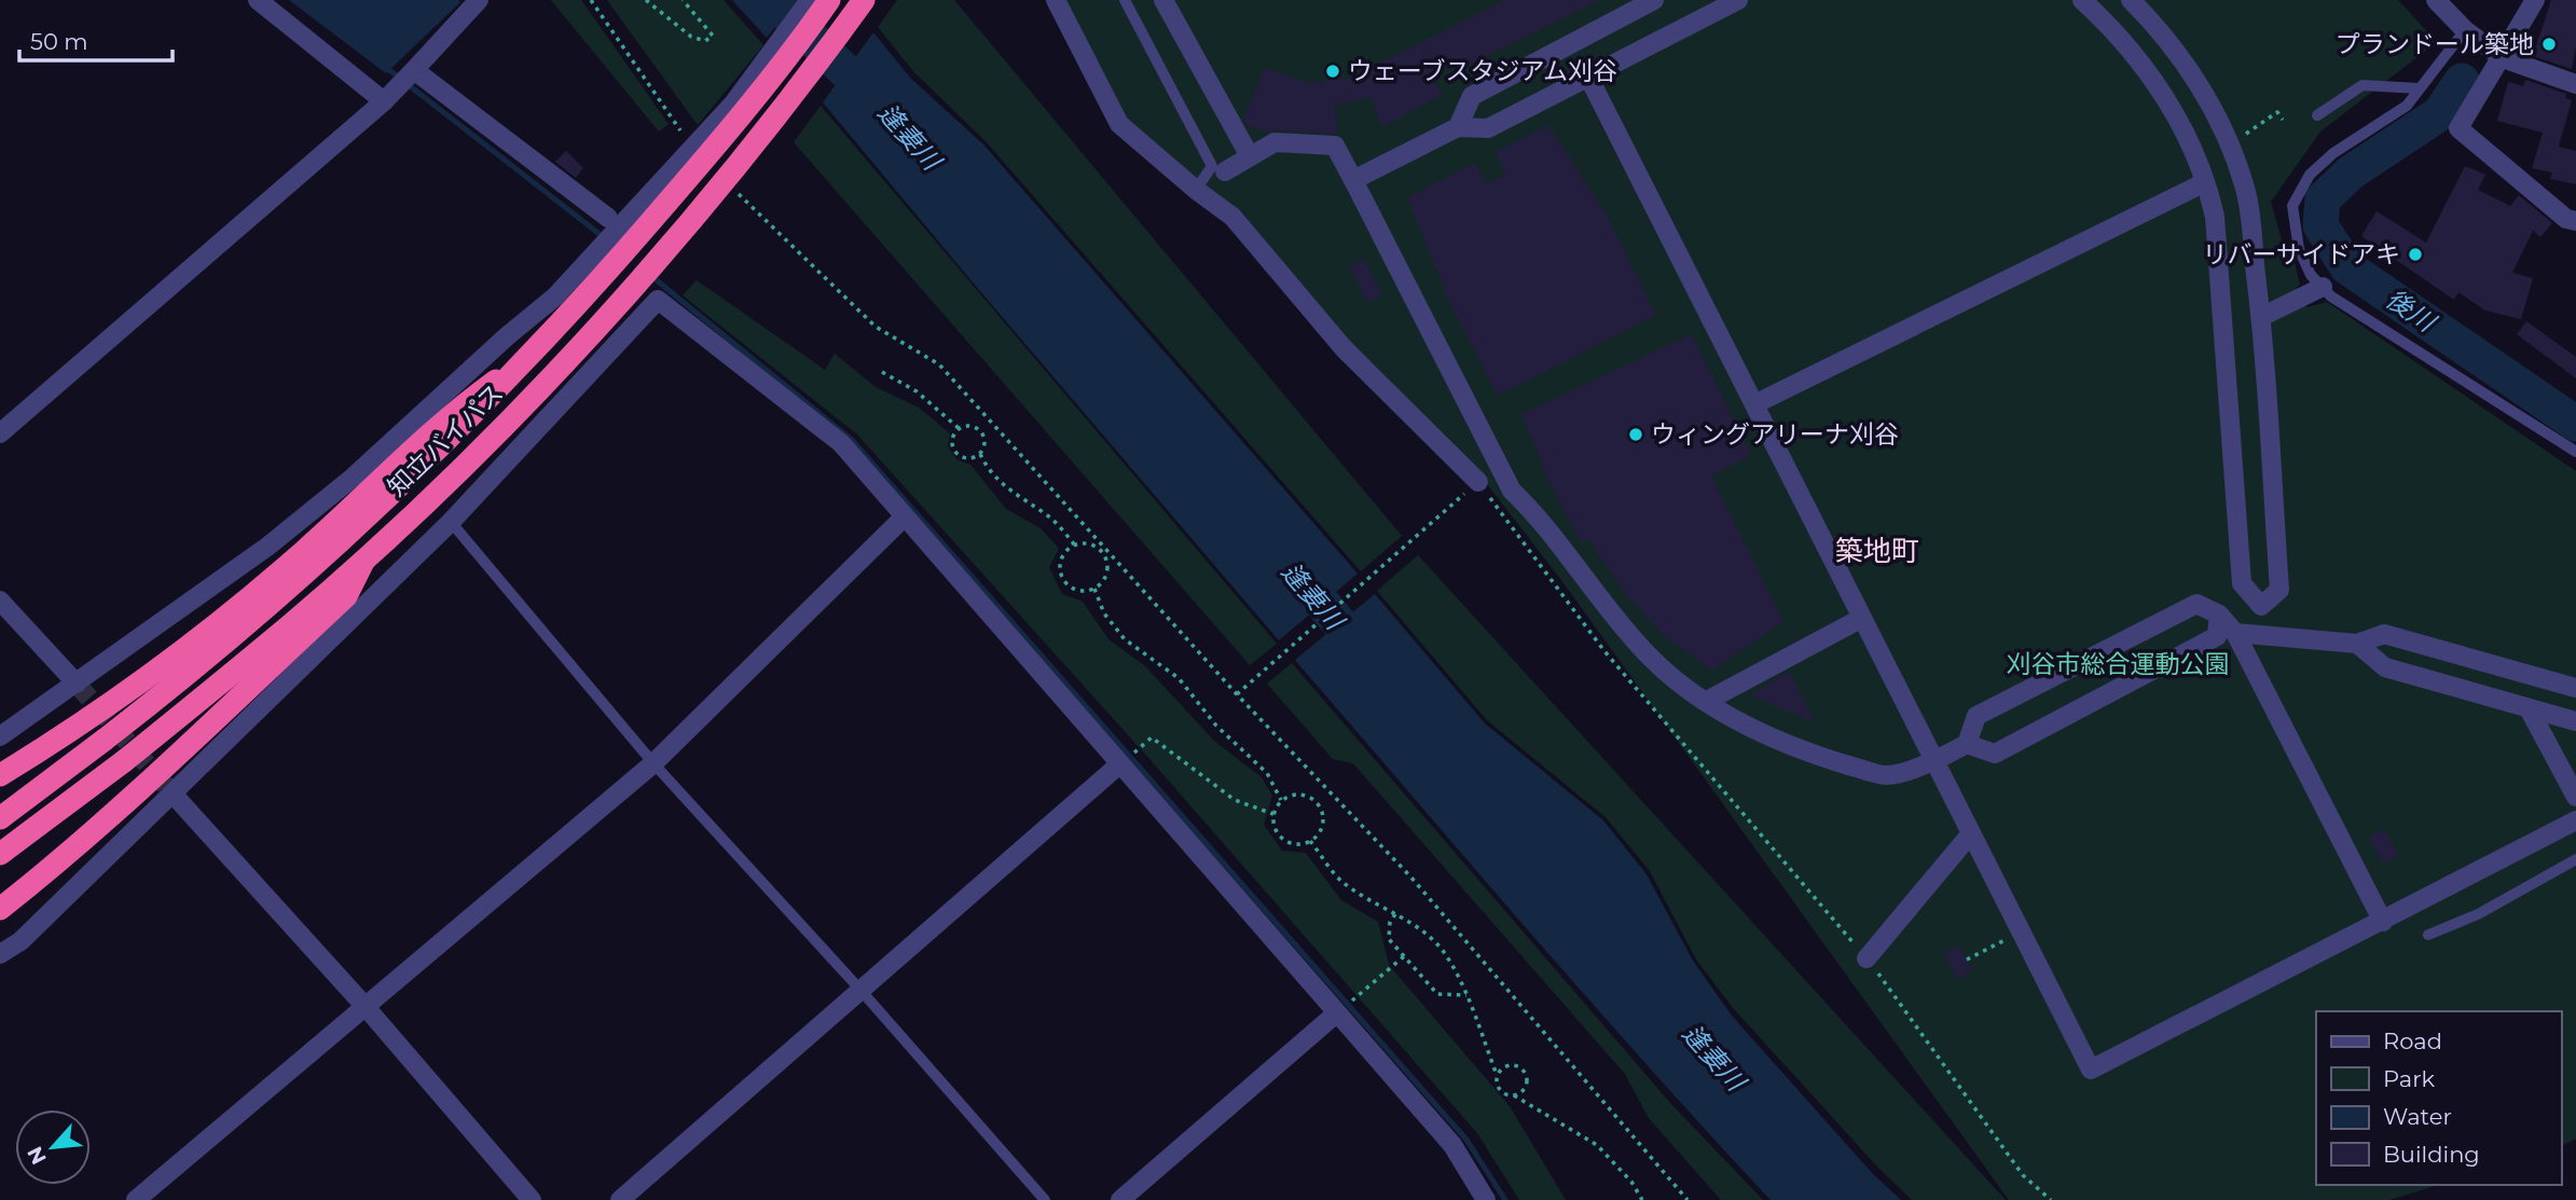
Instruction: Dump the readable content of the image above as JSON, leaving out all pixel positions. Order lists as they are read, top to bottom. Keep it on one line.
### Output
{"streets":{"highway":["知立バイパス"]},"districts":["築地町"],"water":["逢妻川","後川"],"parks":["刈谷市総合運動公園"],"places":["プランドール築地","ウェーブスタジアム刈谷","リバーサイドアキ","ウィングアリーナ刈谷"],"legend":["Road","Park","Water","Building"],"scale_bar":"50 m","north":"bottom left"}
